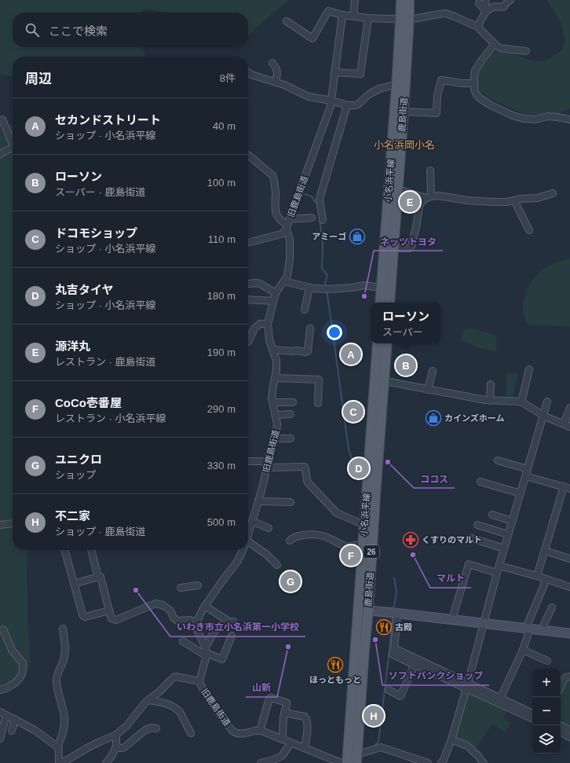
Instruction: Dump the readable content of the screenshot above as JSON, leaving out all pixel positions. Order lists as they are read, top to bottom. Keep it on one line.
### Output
{"streets":{"main road":["鹿島街道","小名浜平線","26"],"street":["旧鹿島街道"]},"crossings":[["鹿島街道","小名浜平線"],["鹿島街道","26"]],"districts":["小名浜岡小名"],"places":{"shop":["アミーゴ","カインズホーム"],"other":["ネッツトヨタ","ココス","マルト","いわき市立小名浜第一小学校","ソフトバンクショップ","山新"],"pharmacy":["くすりのマルト"],"restaurant":["古殿","ほっともっと"]},"page":{"search":"ここで検索","heading":["周辺","8件"],"list":[{"mark":"A","name":"セカンドストリート","note":"ショップ · 小名浜平線","value":"40 m"},{"mark":"B","name":"ローソン","note":"スーパー · 鹿島街道","value":"100 m"},{"mark":"C","name":"ドコモショップ","note":"ショップ · 小名浜平線","value":"110 m"},{"mark":"D","name":"丸吉タイヤ","note":"ショップ · 小名浜平線","value":"180 m"},{"mark":"E","name":"源洋丸","note":"レストラン · 鹿島街道","value":"190 m"},{"mark":"F","name":"CoCo壱番屋","note":"レストラン · 小名浜平線","value":"290 m"},{"mark":"G","name":"ユニクロ","note":"ショップ","value":"330 m"},{"mark":"H","name":"不二家","note":"ショップ · 鹿島街道","value":"500 m"}],"pins":["E","A","B","C","D","F","G","H"],"popup":["ローソン","スーパー"],"map_buttons":["+","−"]}}
